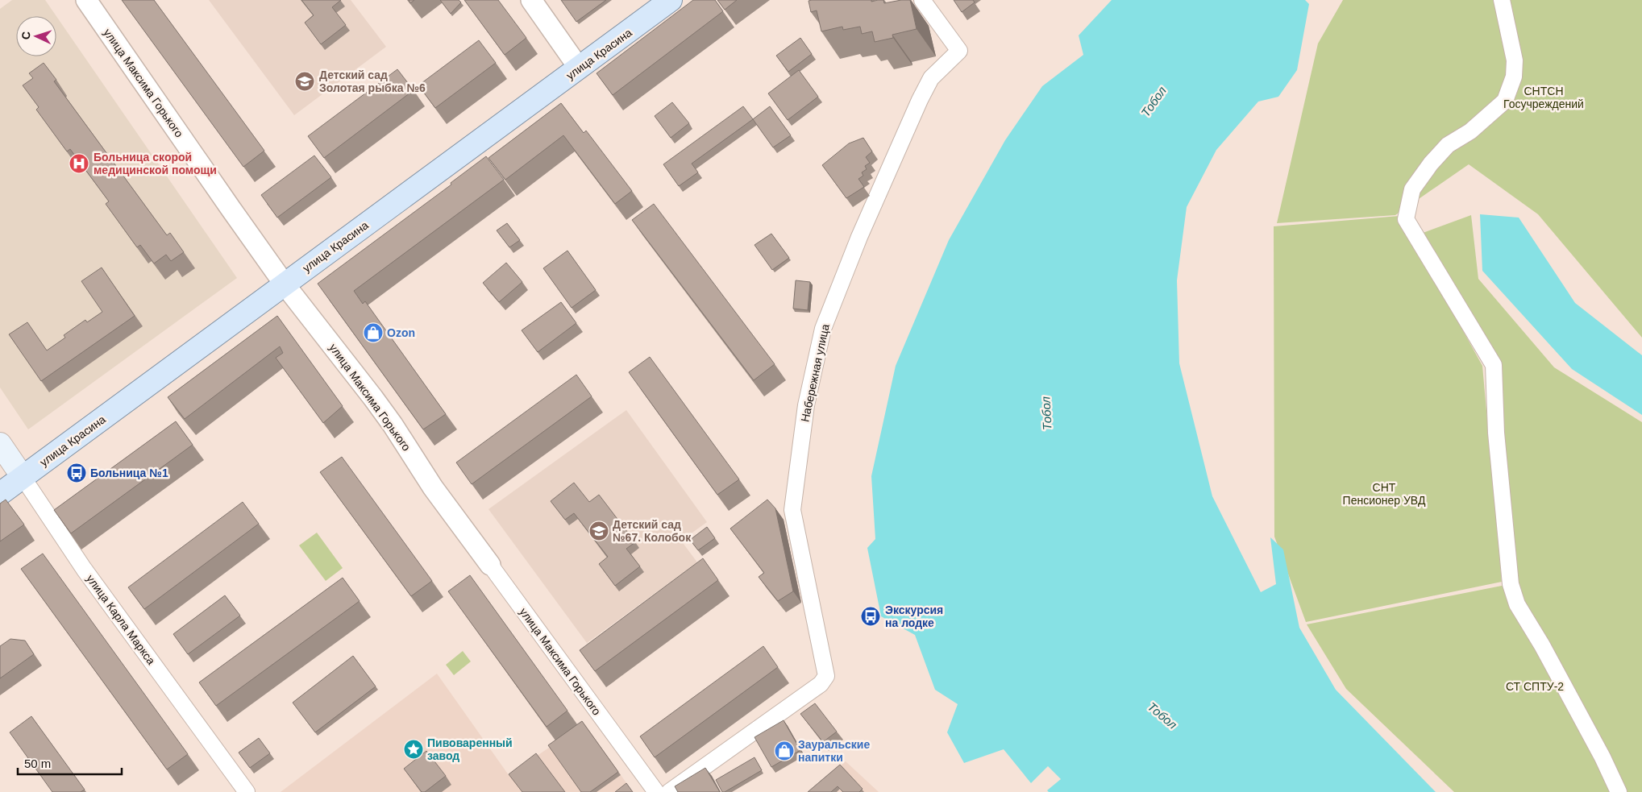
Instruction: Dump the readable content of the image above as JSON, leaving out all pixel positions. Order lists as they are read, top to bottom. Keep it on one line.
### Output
{"streets":{"main road":["улица Красина","улица Карла Маркса"],"street":["улица Максима Горького","Набережная улица"]},"crossings":[["улица Красина","улица Максима Горького"],["улица Красина","улица Карла Маркса"]],"water":["Тобол"],"parks":["СНТСН Госучреждений","СНТ Пенсионер УВД","СТ СПТУ-2"],"places":{"school or university":["Детский сад Золотая рыбка №6","Детский сад №67. Колобок"],"hospital":["Больница скорой медицинской помощи"],"shop":["Ozon","Зауральские напитки"],"bus stop":["Больница №1","Экскурсия на лодке"],"place":["Пивоваренный завод"]},"scale_bar":"50 m","north":"left"}
